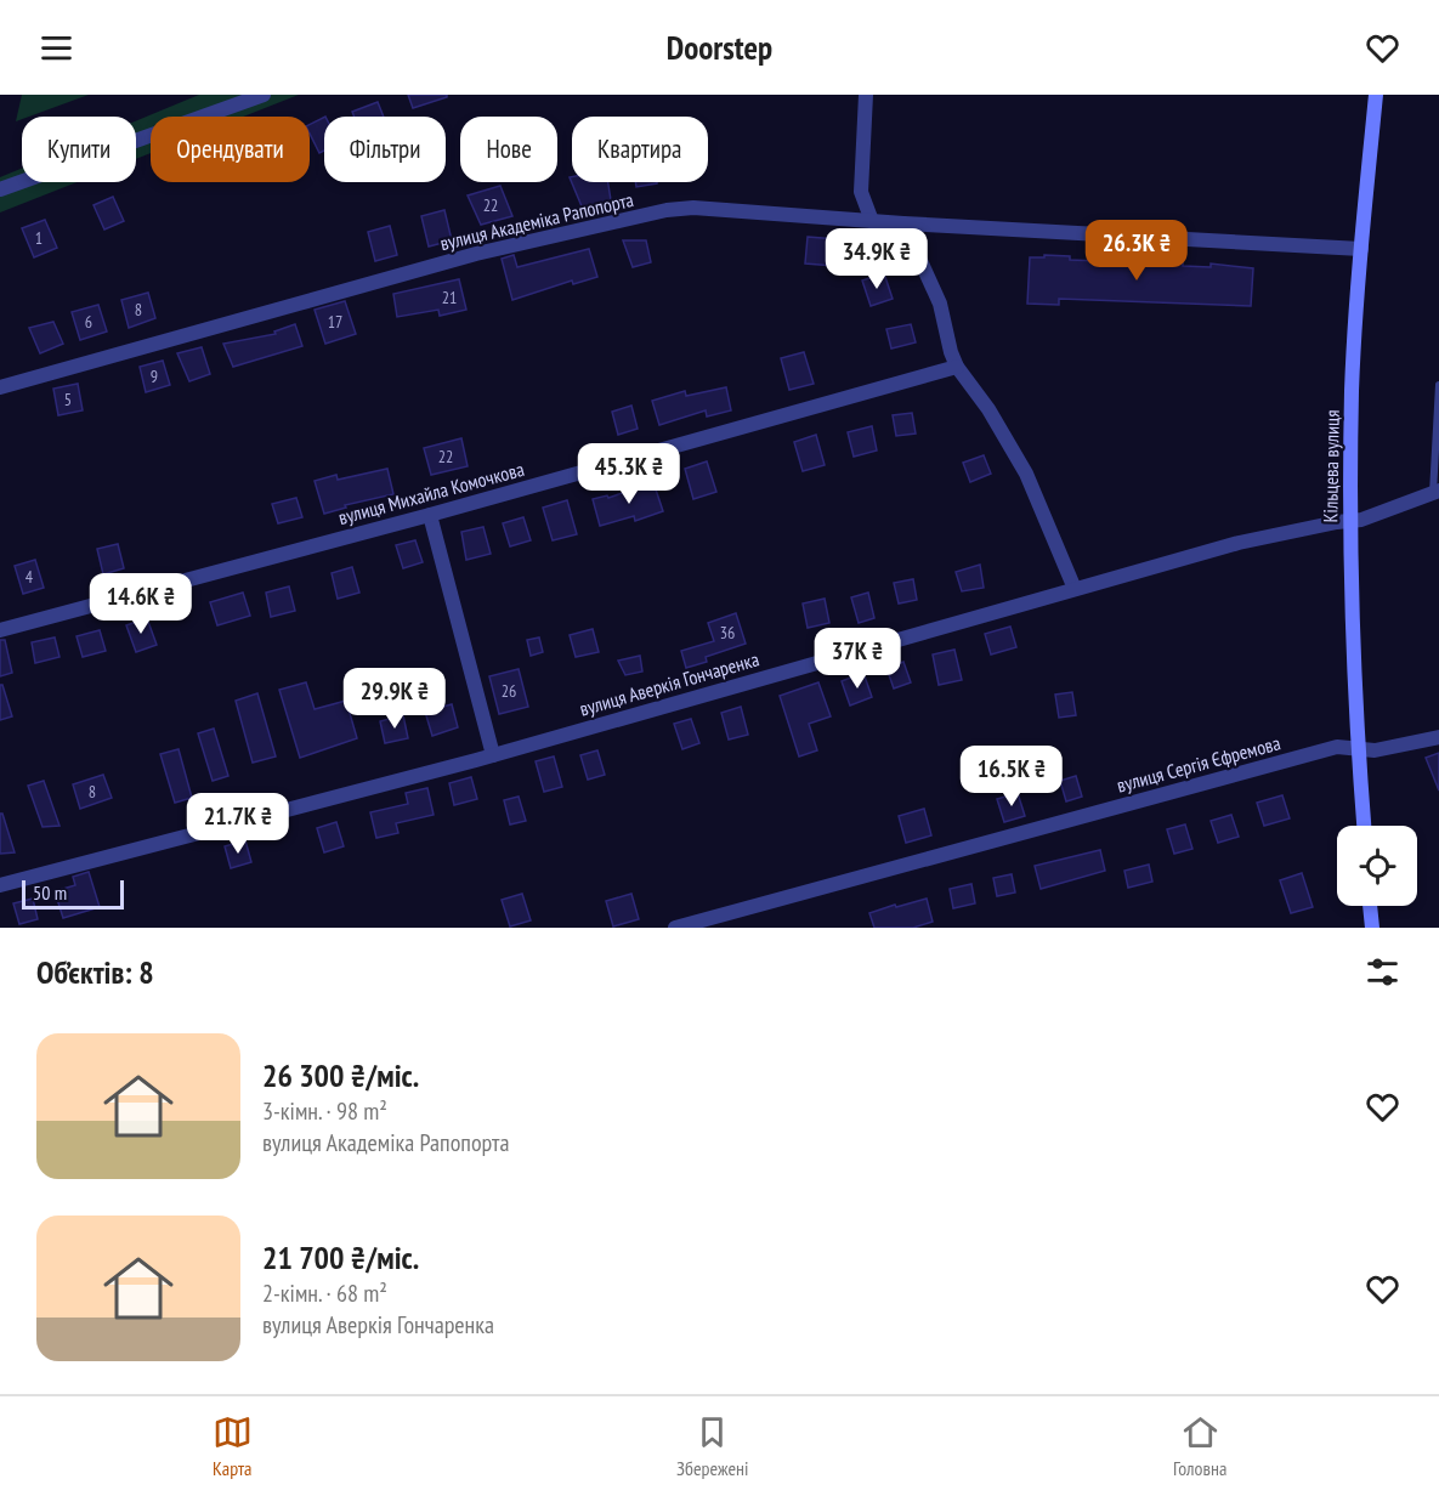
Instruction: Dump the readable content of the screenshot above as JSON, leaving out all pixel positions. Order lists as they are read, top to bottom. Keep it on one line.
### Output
{"streets":{"main road":["Кільцева вулиця"],"street":["вулиця Академіка Рапопорта","вулиця Михайла Комочкова","вулиця Аверкія Гончаренка","вулиця Сергія Єфремова"]},"crossings":[["вулиця Академіка Рапопорта","Кільцева вулиця"],["Кільцева вулиця","вулиця Аверкія Гончаренка"],["Кільцева вулиця","вулиця Сергія Єфремова"]],"house_numbers":["22","1","21","8","6","17","9","5","22","4","36","26","8"],"scale_bar":"50 m","page":{"header":"Doorstep","chip":["Купити","Орендувати","Фільтри","Нове","Квартира"],"price":["26.3K ₴","34.9K ₴","45.3K ₴","14.6K ₴","37K ₴","29.9K ₴","16.5K ₴","21.7K ₴"],"scale":"50 m","heading":"Об’єктів: 8","list":[{"name":"26 300 ₴/міс.","note":"3-кімн. · 98 m² · вулиця Академіка Рапопорта"},{"name":"21 700 ₴/міс.","note":"2-кімн. · 68 m² · вулиця Аверкія Гончаренка"}],"tabs":["Карта","Збережені","Головна"]}}
